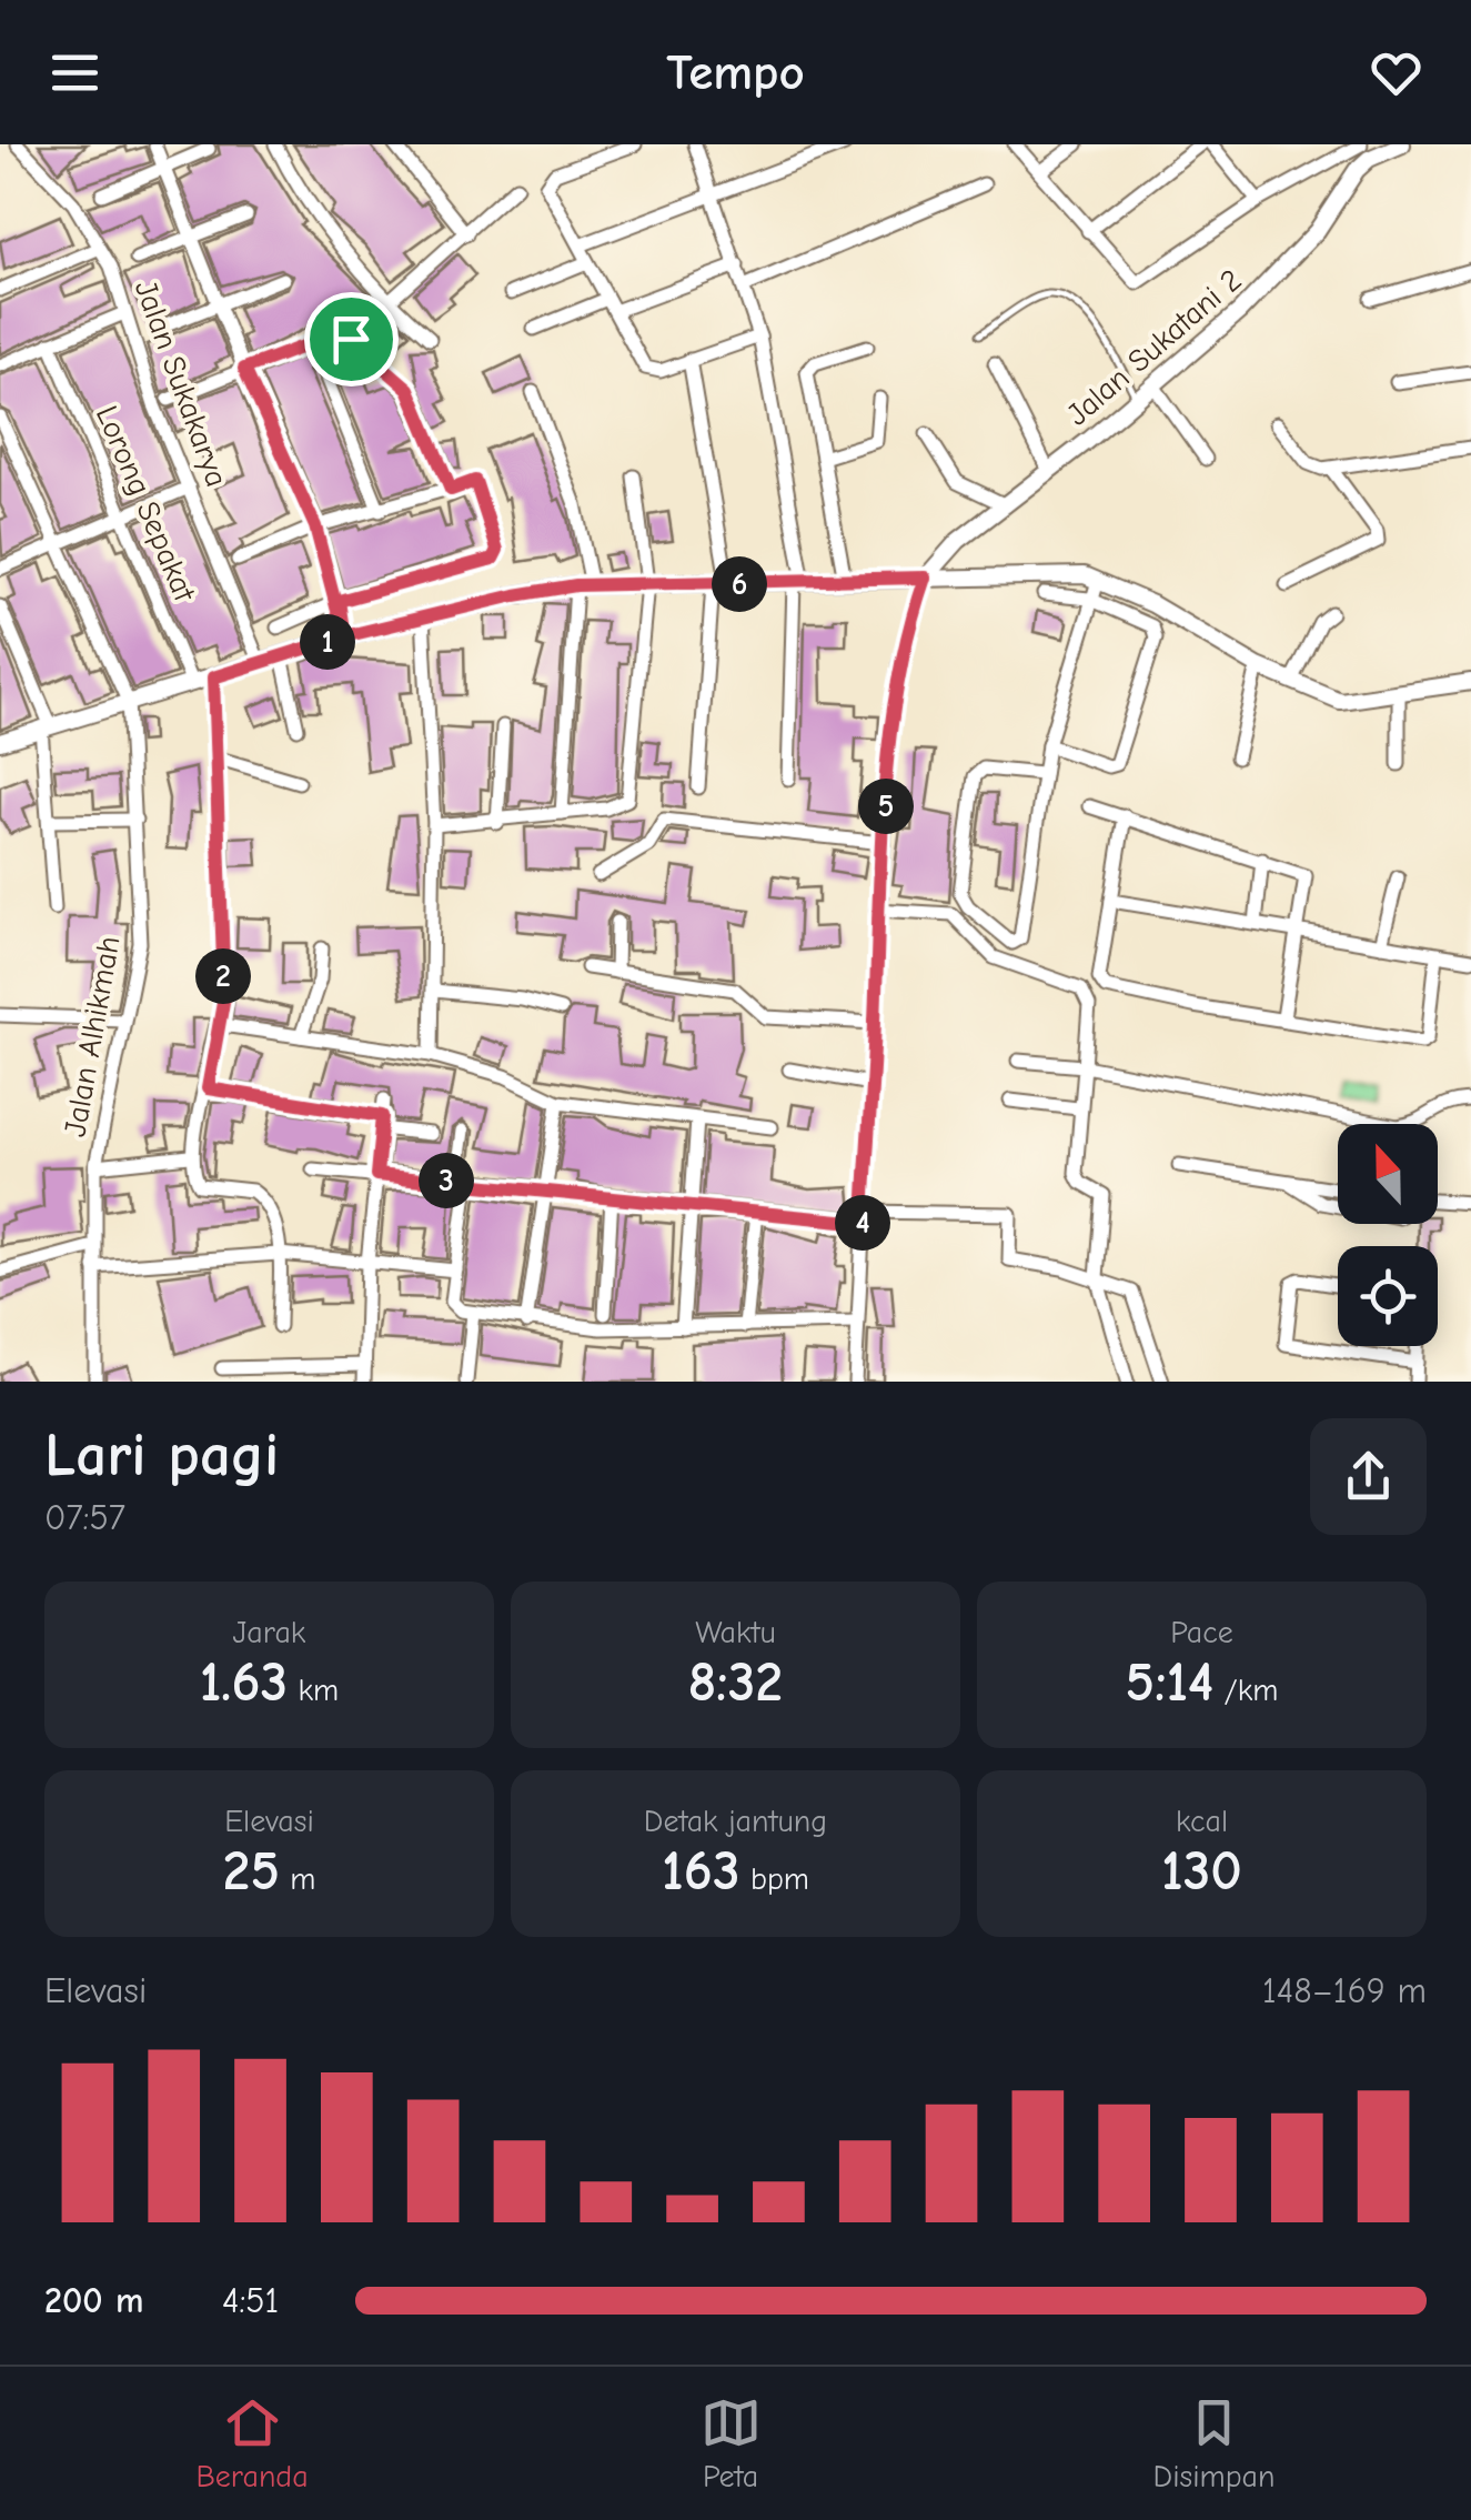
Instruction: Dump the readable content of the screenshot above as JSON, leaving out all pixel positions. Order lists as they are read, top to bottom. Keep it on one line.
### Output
{"streets":{"street":["Jalan Sukatani 2","Jalan Sukakarya","Lorong Sepakat","Jalan Alhikmah"]},"north":"top","page":{"header":"Tempo","pins":["6","1","5","2","3","4"],"heading":["Lari pagi","07:57"],"stats":[["Jarak","1.63 km"],["Waktu","8:32"],["Pace","5:14 /km"],["Elevasi","25 m"],["Detak jantung","163 bpm"],["kcal","130"]],"chart":["Elevasi","148–169 m"],"list":[{"name":"200 m","note":"4:51"}],"tabs":["Beranda","Peta","Disimpan"]}}
